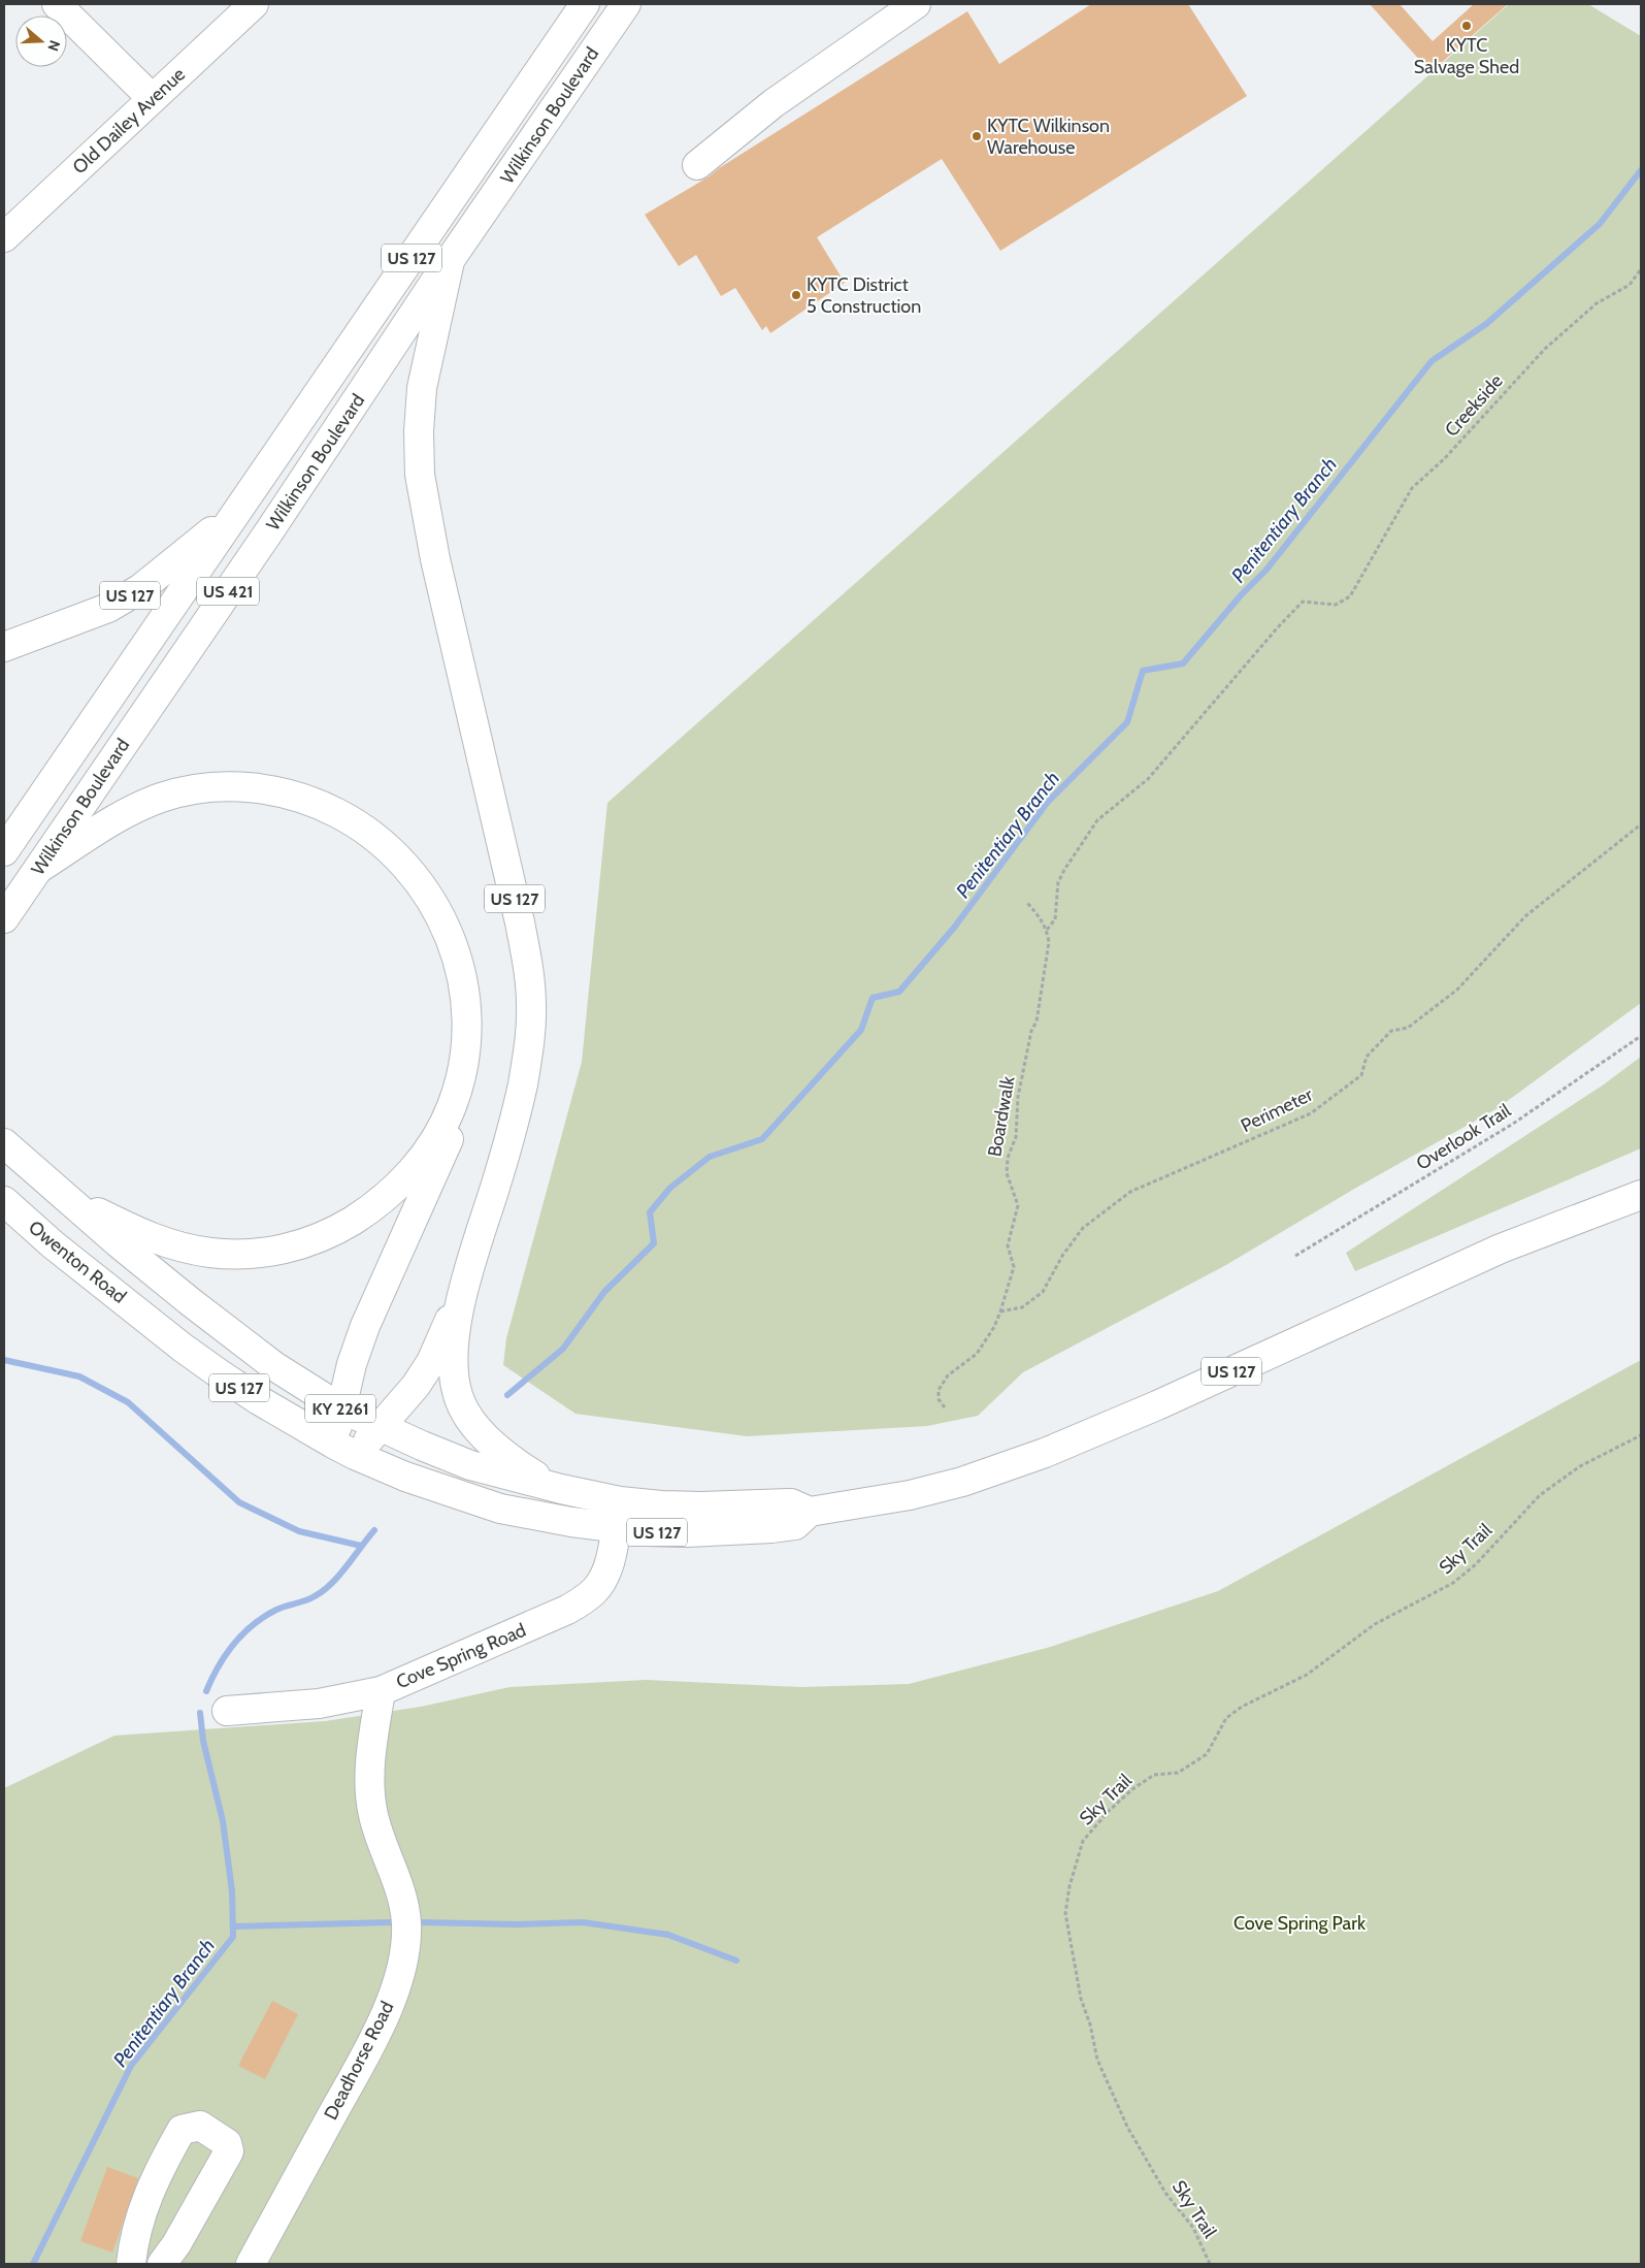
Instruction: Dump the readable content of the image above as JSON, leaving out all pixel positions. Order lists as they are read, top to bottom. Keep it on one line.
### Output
{"streets":{"main road":["Wilkinson Boulevard","Old Dailey Avenue","US 127","US 421","Owenton Road","KY 2261","Cove Spring Road","Deadhorse Road"],"path":["Creekside","Perimeter","Boardwalk","Overlook Trail","Sky Trail"]},"crossings":[["Wilkinson Boulevard","US 127"],["US 127","Owenton Road"],["US 127","KY 2261"],["US 127","Cove Spring Road"],["Creekside","Boardwalk"],["Perimeter","Boardwalk"],["Cove Spring Road","Deadhorse Road"]],"water":["Penitentiary Branch"],"parks":["Cove Spring Park"],"places":["KYTC Salvage Shed","KYTC Wilkinson Warehouse","KYTC District 5 Construction"],"north":"right"}
